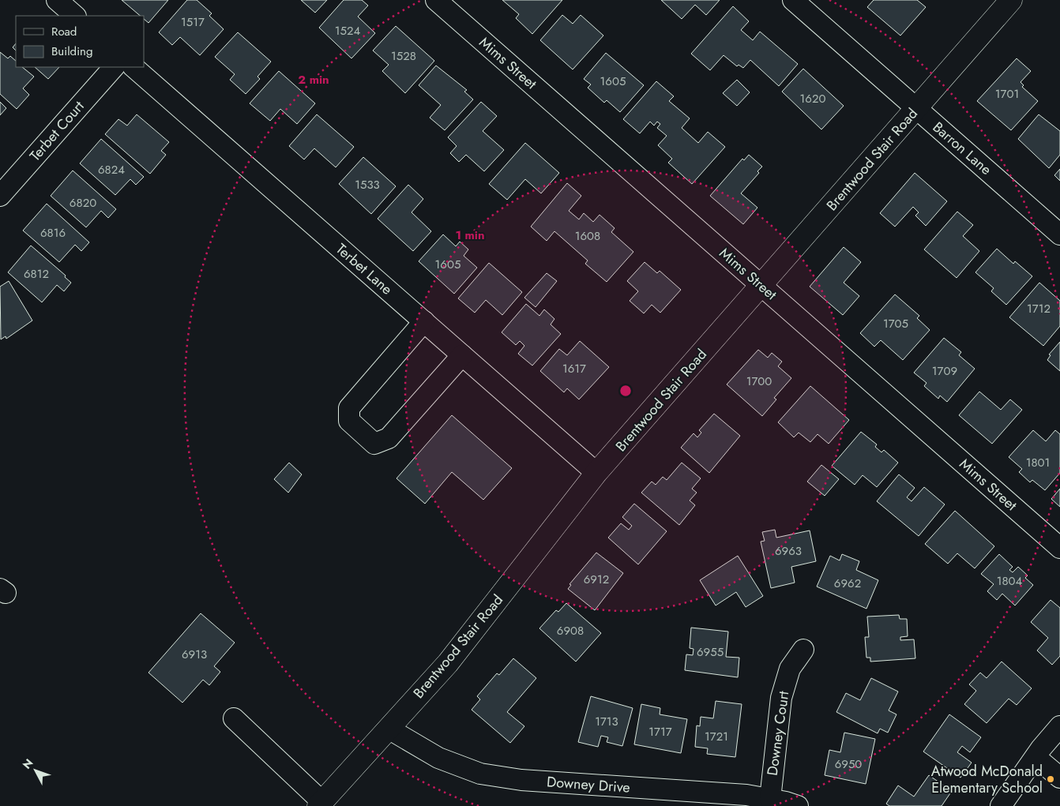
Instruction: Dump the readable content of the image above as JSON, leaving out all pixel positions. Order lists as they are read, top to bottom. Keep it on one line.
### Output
{"streets":{"main road":["Brentwood Stair Road"],"street":["Mims Street","Terbet Court","Barron Lane","Terbet Lane","Downey Court","Downey Drive"]},"crossings":[["Mims Street","Brentwood Stair Road"],["Barron Lane","Brentwood Stair Road"],["Brentwood Stair Road","Terbet Lane"],["Brentwood Stair Road","Downey Drive"],["Downey Court","Downey Drive"]],"places":["Atwood McDonald Elementary School"],"house_numbers":["1517","1524","1528","1605","1701","1620","6824","1533","6820","6816","1608","1605","6812","1712","1705","1617","1709","1700","1801","6963","6912","1804","6962","6908","6955","6913","1713","1717","1721","6950"],"legend":["Road","Building"],"north":"top left","rings":["2 min","1 min"]}
